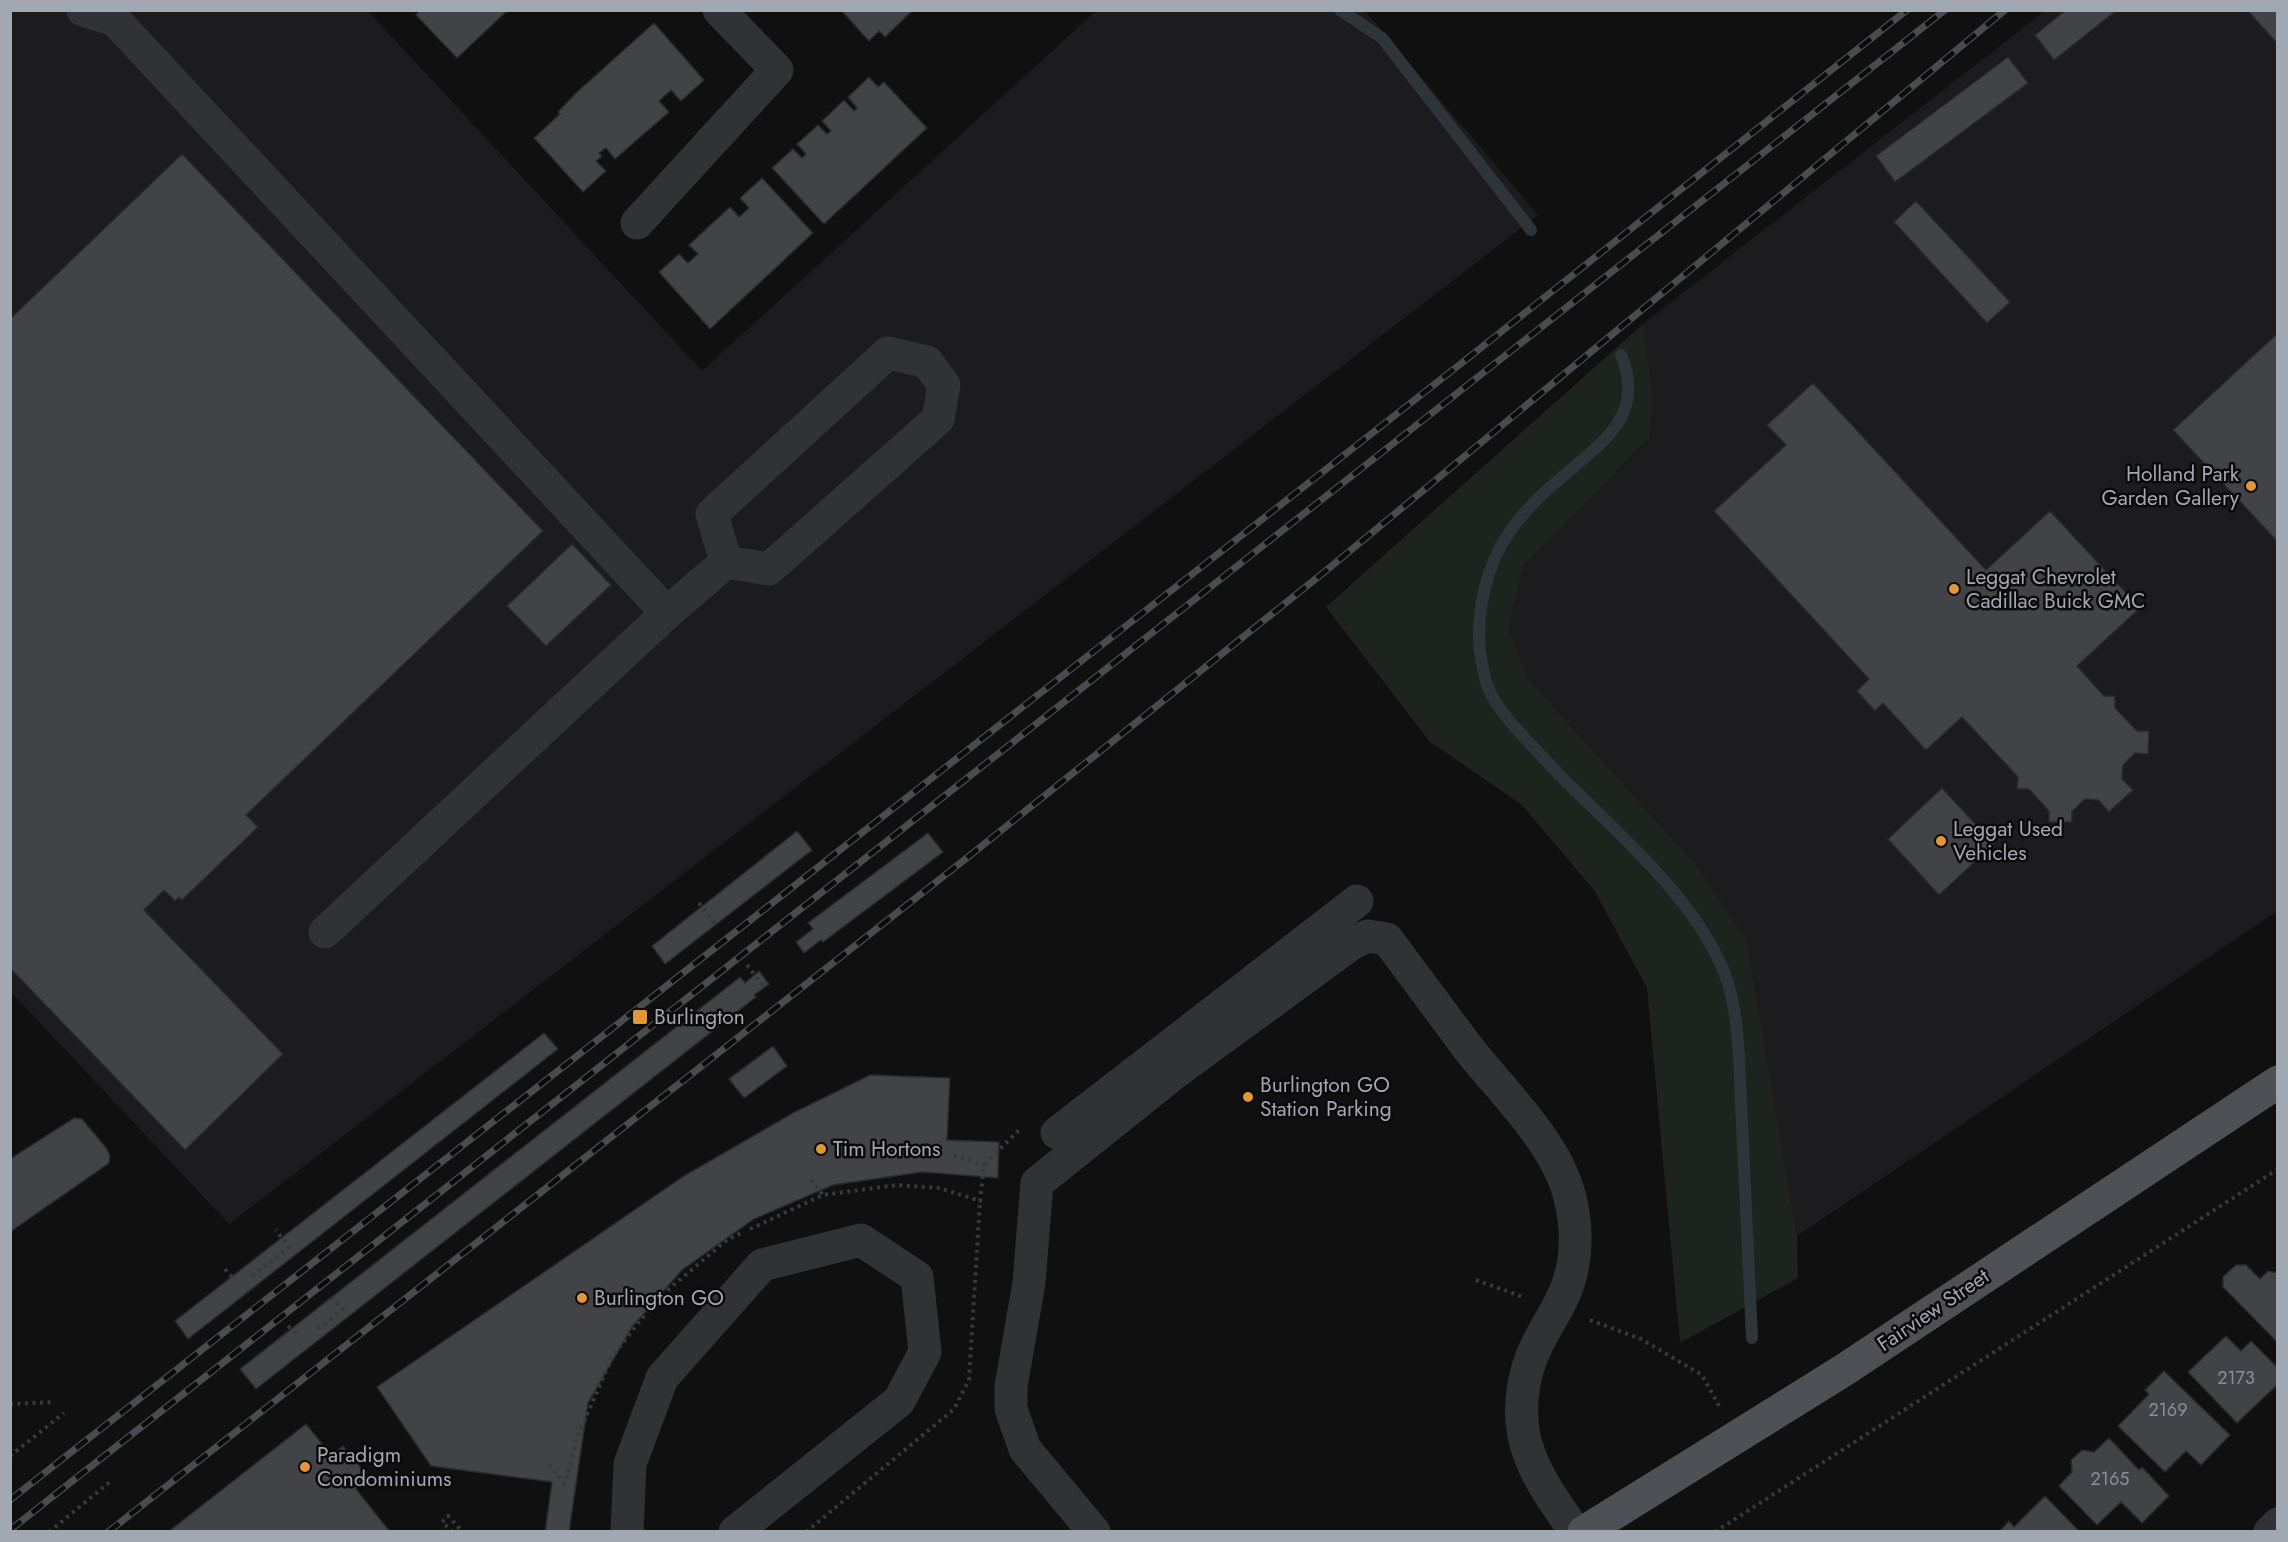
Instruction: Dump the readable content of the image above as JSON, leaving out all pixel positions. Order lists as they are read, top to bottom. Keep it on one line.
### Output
{"streets":{"main road":["Fairview Street"]},"places":{"other":["Holland Park Garden Gallery","Leggat Chevrolet Cadillac Buick GMC","Leggat Used Vehicles","Burlington GO Station Parking","Tim Hortons","Burlington GO","Paradigm Condominiums"],"transit":["Burlington"]},"house_numbers":["2173","2169","2165"]}
